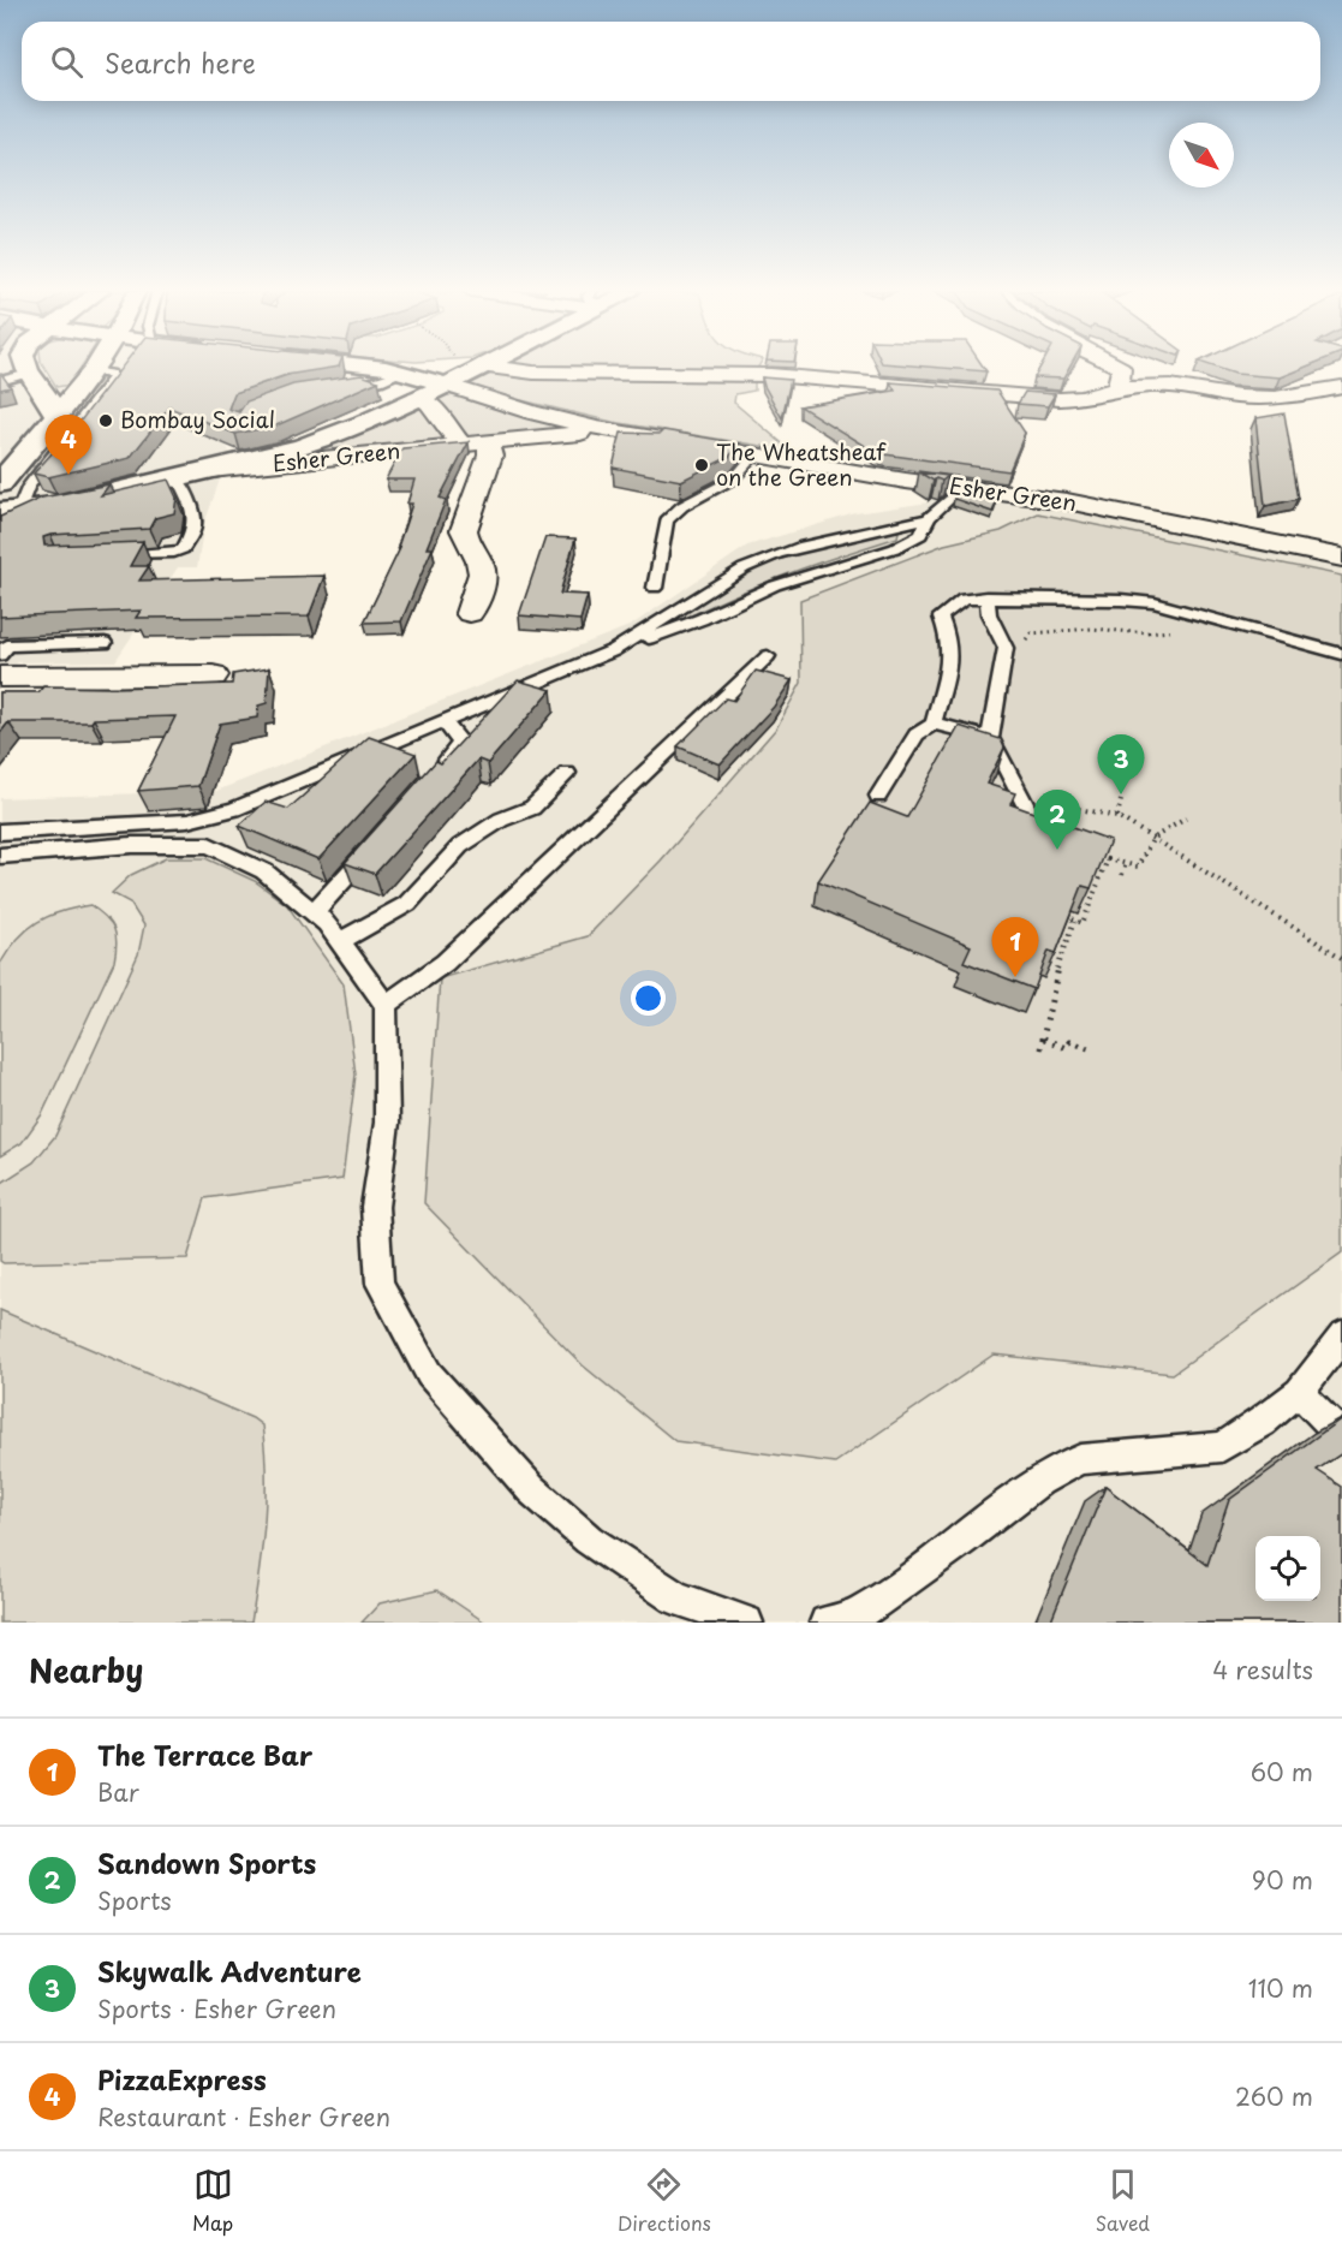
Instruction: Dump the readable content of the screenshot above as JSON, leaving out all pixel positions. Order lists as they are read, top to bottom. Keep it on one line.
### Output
{"streets":{"main road":["Esher Green"]},"places":["Bombay Social","The Wheatsheaf on the Green"],"north":"bottom right","page":{"search":"Search here","pins":["4","3","2","1"],"heading":["Nearby","4 results"],"list":[{"mark":"1","name":"The Terrace Bar","note":"Bar","value":"60 m"},{"mark":"2","name":"Sandown Sports","note":"Sports","value":"90 m"},{"mark":"3","name":"Skywalk Adventure","note":"Sports · Esher Green","value":"110 m"},{"mark":"4","name":"PizzaExpress","note":"Restaurant · Esher Green","value":"260 m"}],"nav":["Map","Directions","Saved"]}}
